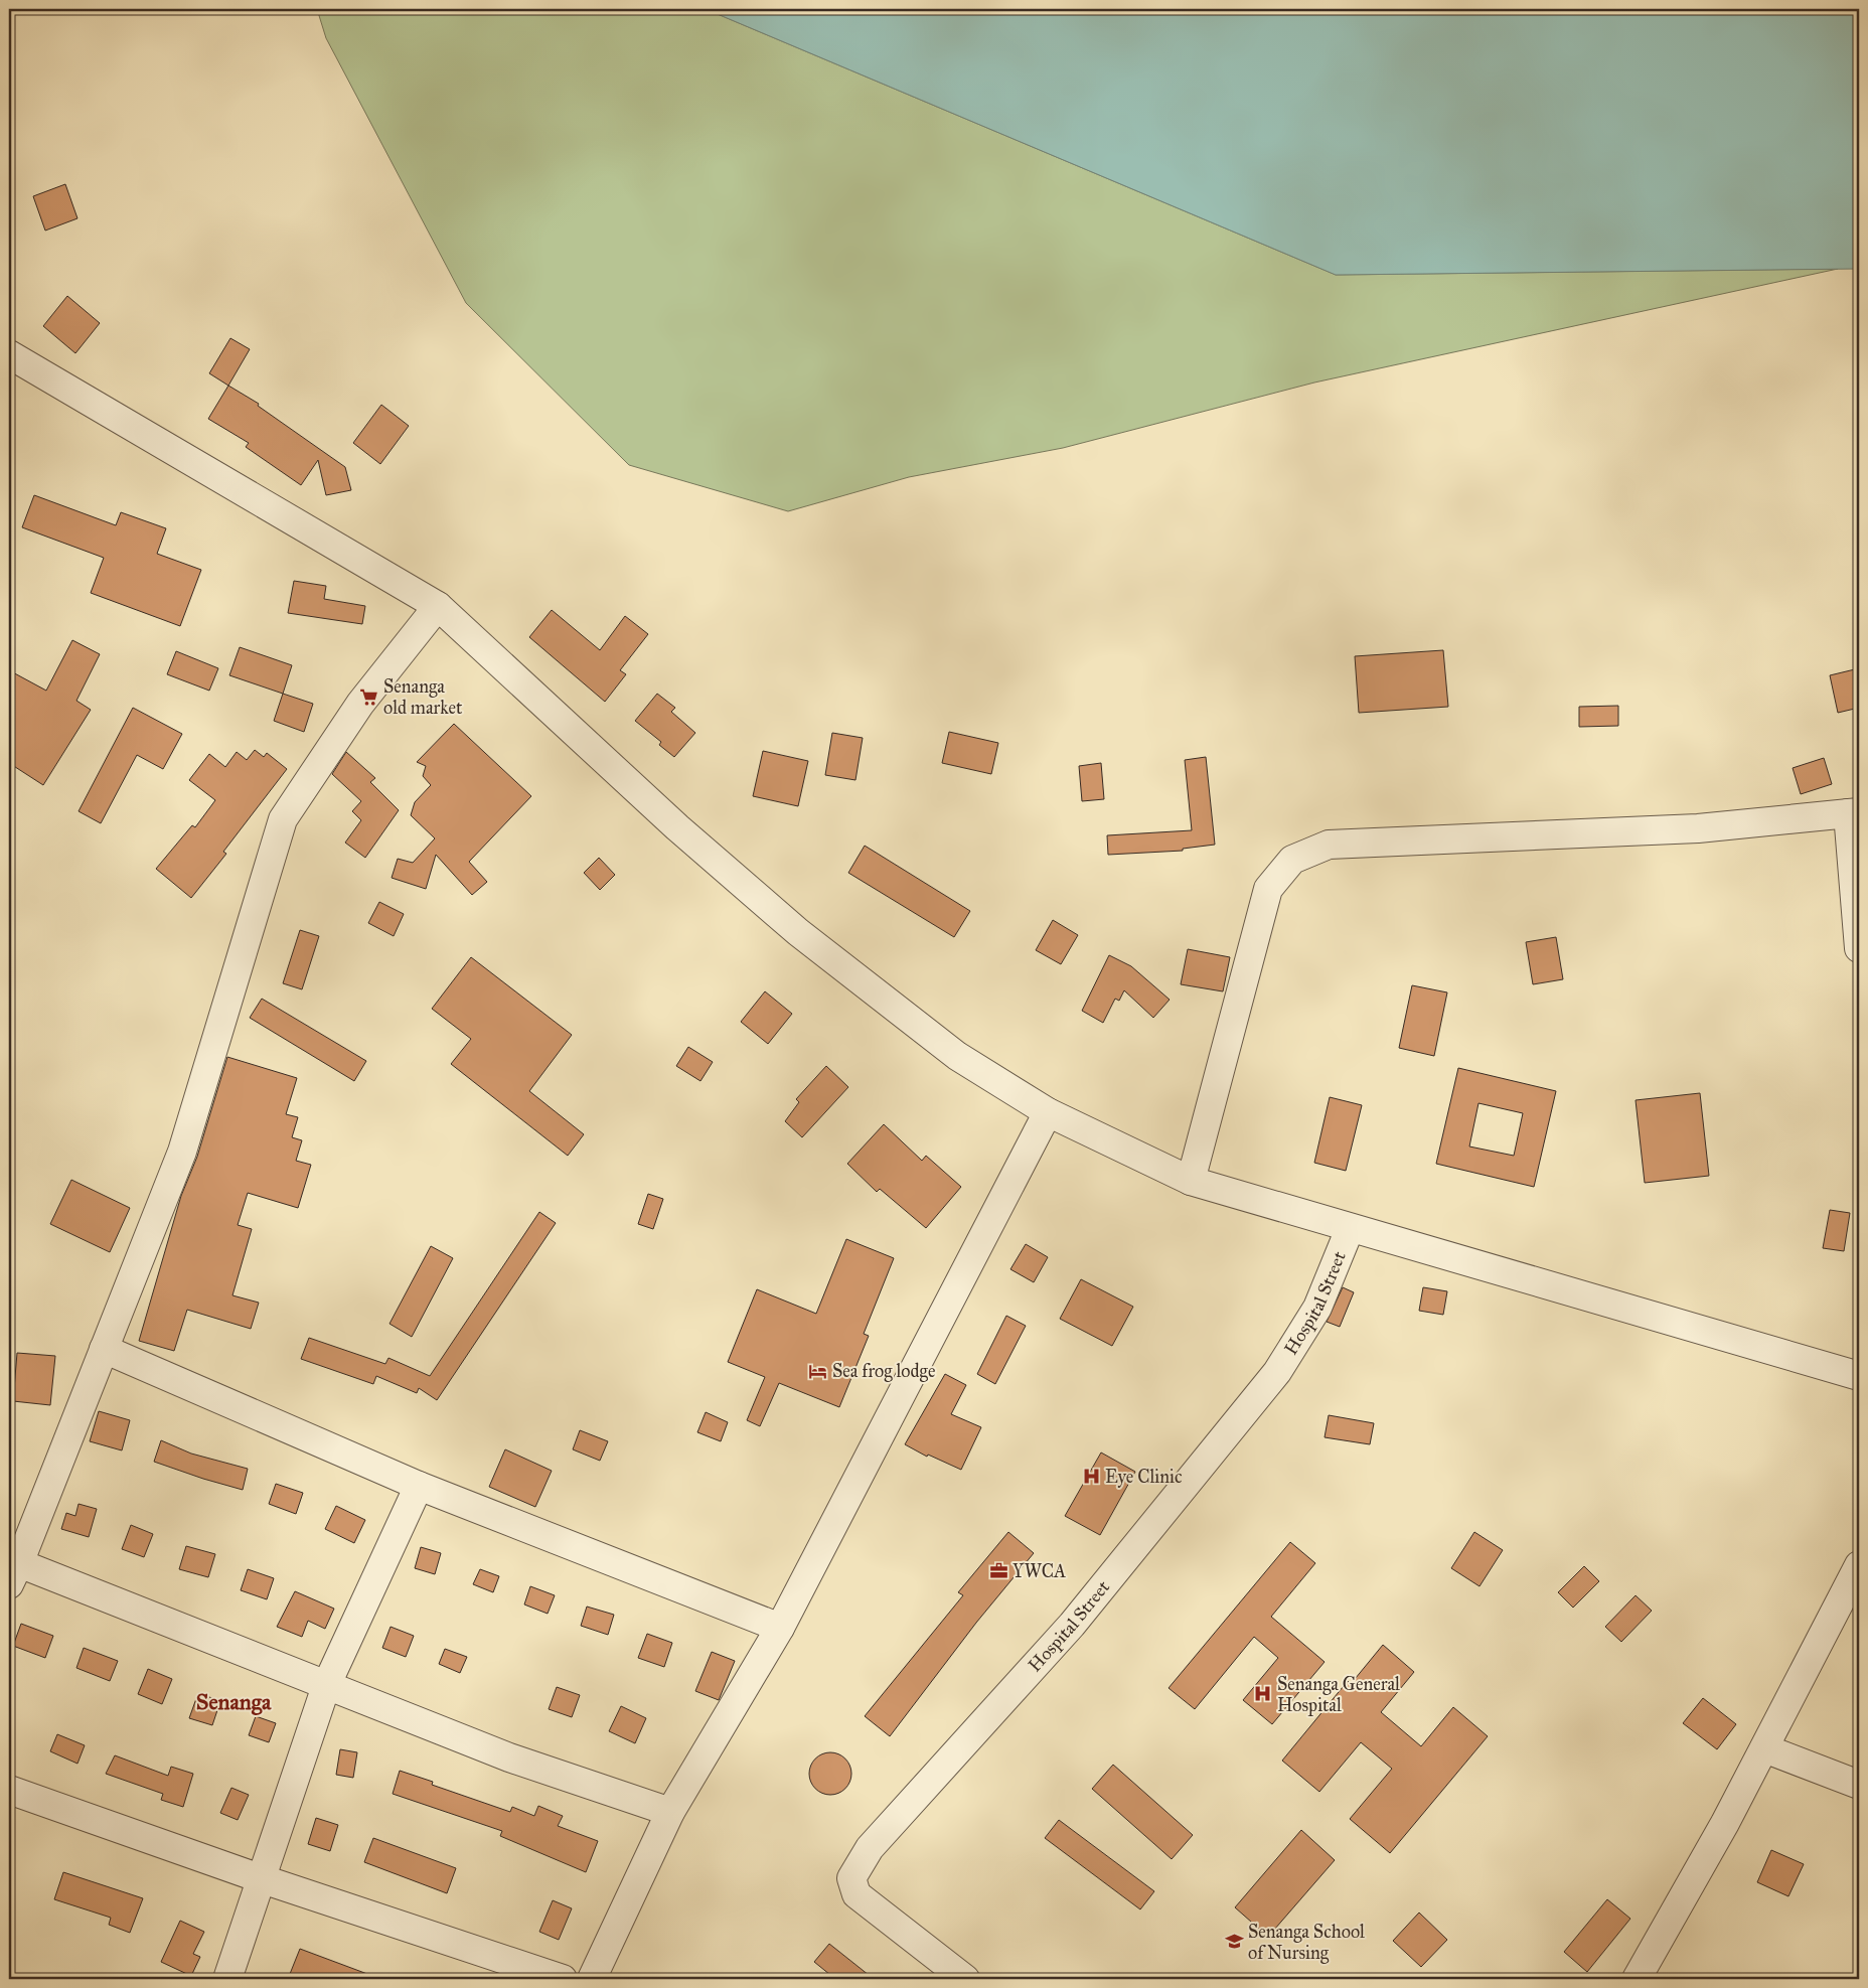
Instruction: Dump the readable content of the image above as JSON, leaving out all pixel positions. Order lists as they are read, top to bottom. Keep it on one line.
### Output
{"streets":{"street":["Hospital Street"]},"districts":["Senanga"],"places":{"supermarket":["Senanga old market"],"hotel":["Sea frog lodge"],"hospital":["Eye Clinic","Senanga General Hospital"],"office":["YWCA"],"school or university":["Senanga School of Nursing"]}}
